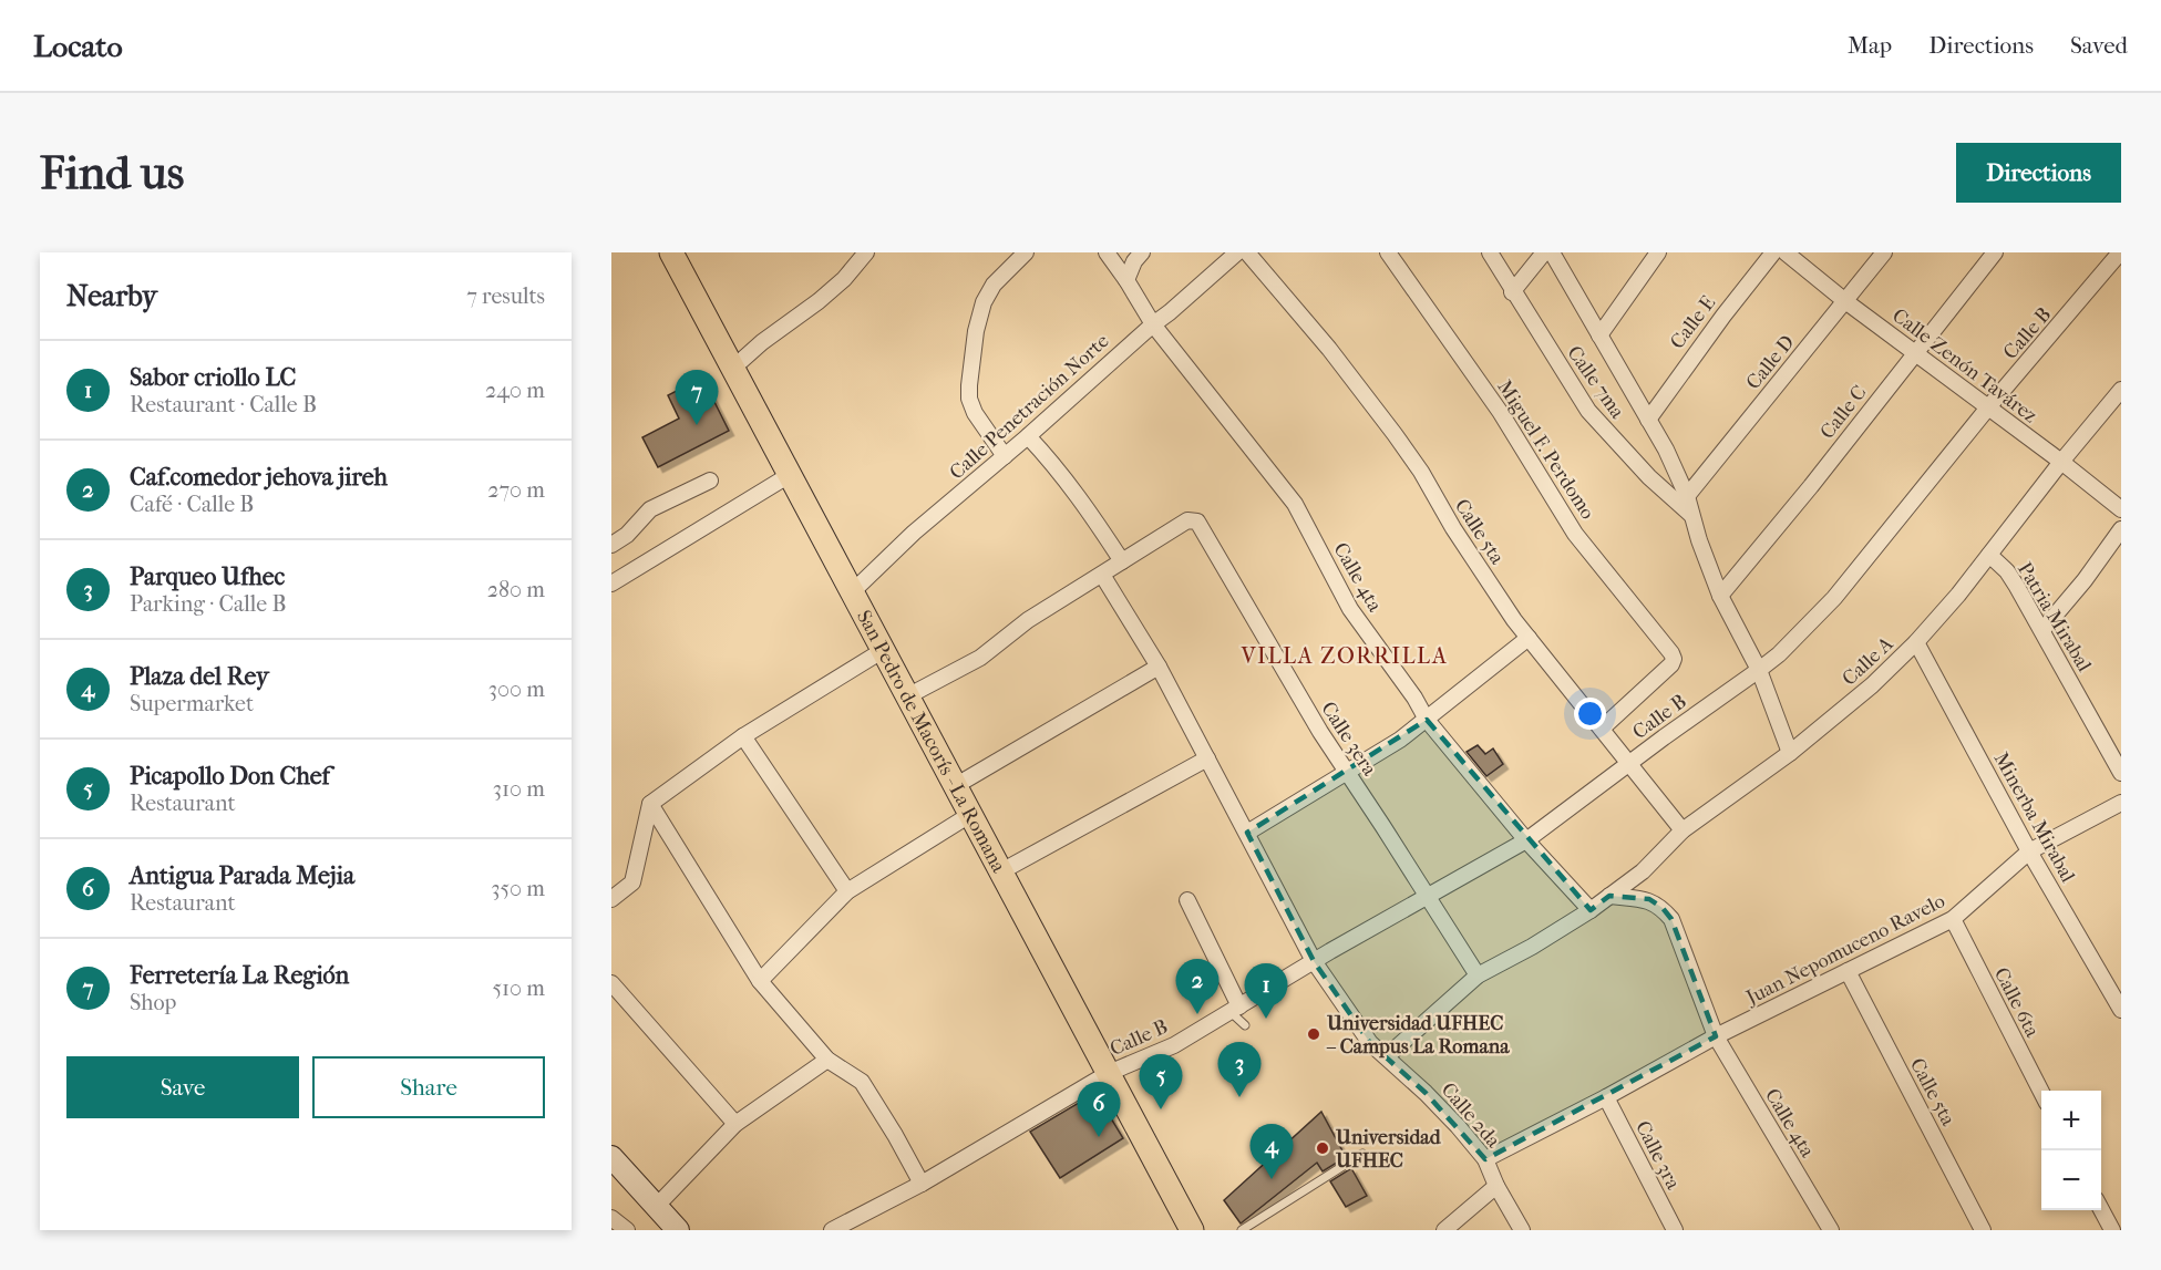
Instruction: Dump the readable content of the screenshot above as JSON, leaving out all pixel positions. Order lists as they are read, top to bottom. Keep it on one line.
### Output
{"streets":{"main road":["San Pedro de Macorís - La Romana"],"street":["Calle E","Calle B","Calle D","Calle Zenón Tavárez","Calle 7ma","Calle Penetración Norte","Calle C","Miguel F. Perdomo","Calle 5ta","Calle 4ta","Patria Mirabal","Calle A","Calle 3era","Minerba Mirabal","Juan Nepomuceno Ravelo","Calle 6ta","Calle 2da","Calle 3ra"]},"crossings":[["Calle B","Calle Zenón Tavárez"],["Calle B","Calle 5ta"],["Calle B","Calle 4ta"],["Calle B","Calle 3era"],["Calle B","San Pedro de Macorís - La Romana"],["Calle B","Calle 2da"],["Calle D","Calle Zenón Tavárez"],["Calle Zenón Tavárez","Calle C"],["Calle Zenón Tavárez","Calle A"],["Calle Penetración Norte","Calle 4ta"],["Calle Penetración Norte","San Pedro de Macorís - La Romana"],["Miguel F. Perdomo","Calle 5ta"],["Calle 5ta","Calle A"],["Calle 5ta","Juan Nepomuceno Ravelo"],["Calle 4ta","Calle A"],["Calle 4ta","Juan Nepomuceno Ravelo"],["Patria Mirabal","Calle A"],["Calle A","Calle 3era"],["Calle A","Minerba Mirabal"],["Calle A","Calle 2da"],["Minerba Mirabal","Juan Nepomuceno Ravelo"],["Juan Nepomuceno Ravelo","Calle 6ta"],["Juan Nepomuceno Ravelo","Calle 2da"],["Juan Nepomuceno Ravelo","Calle 3ra"]],"districts":["VILLA ZORRILLA"],"places":["Universidad UFHEC – Campus La Romana","Universidad UFHEC"],"page":{"header":"Locato","nav":["Map","Directions","Saved"],"buttons":["Directions",["Save","Share"]],"title":"Find us","heading":["Nearby","7 results"],"list":[{"mark":"1","name":"Sabor criollo LC","note":"Restaurant · Calle B","value":"240 m"},{"mark":"2","name":"Caf.comedor jehova jireh","note":"Café · Calle B","value":"270 m"},{"mark":"3","name":"Parqueo Ufhec","note":"Parking · Calle B","value":"280 m"},{"mark":"4","name":"Plaza del Rey","note":"Supermarket","value":"300 m"},{"mark":"5","name":"Picapollo Don Chef","note":"Restaurant","value":"310 m"},{"mark":"6","name":"Antigua Parada Mejia","note":"Restaurant","value":"350 m"},{"mark":"7","name":"Ferretería La Región","note":"Shop","value":"510 m"}],"pins":["7","2","1","3","5","6","4"],"map_buttons":["+","−"]}}
